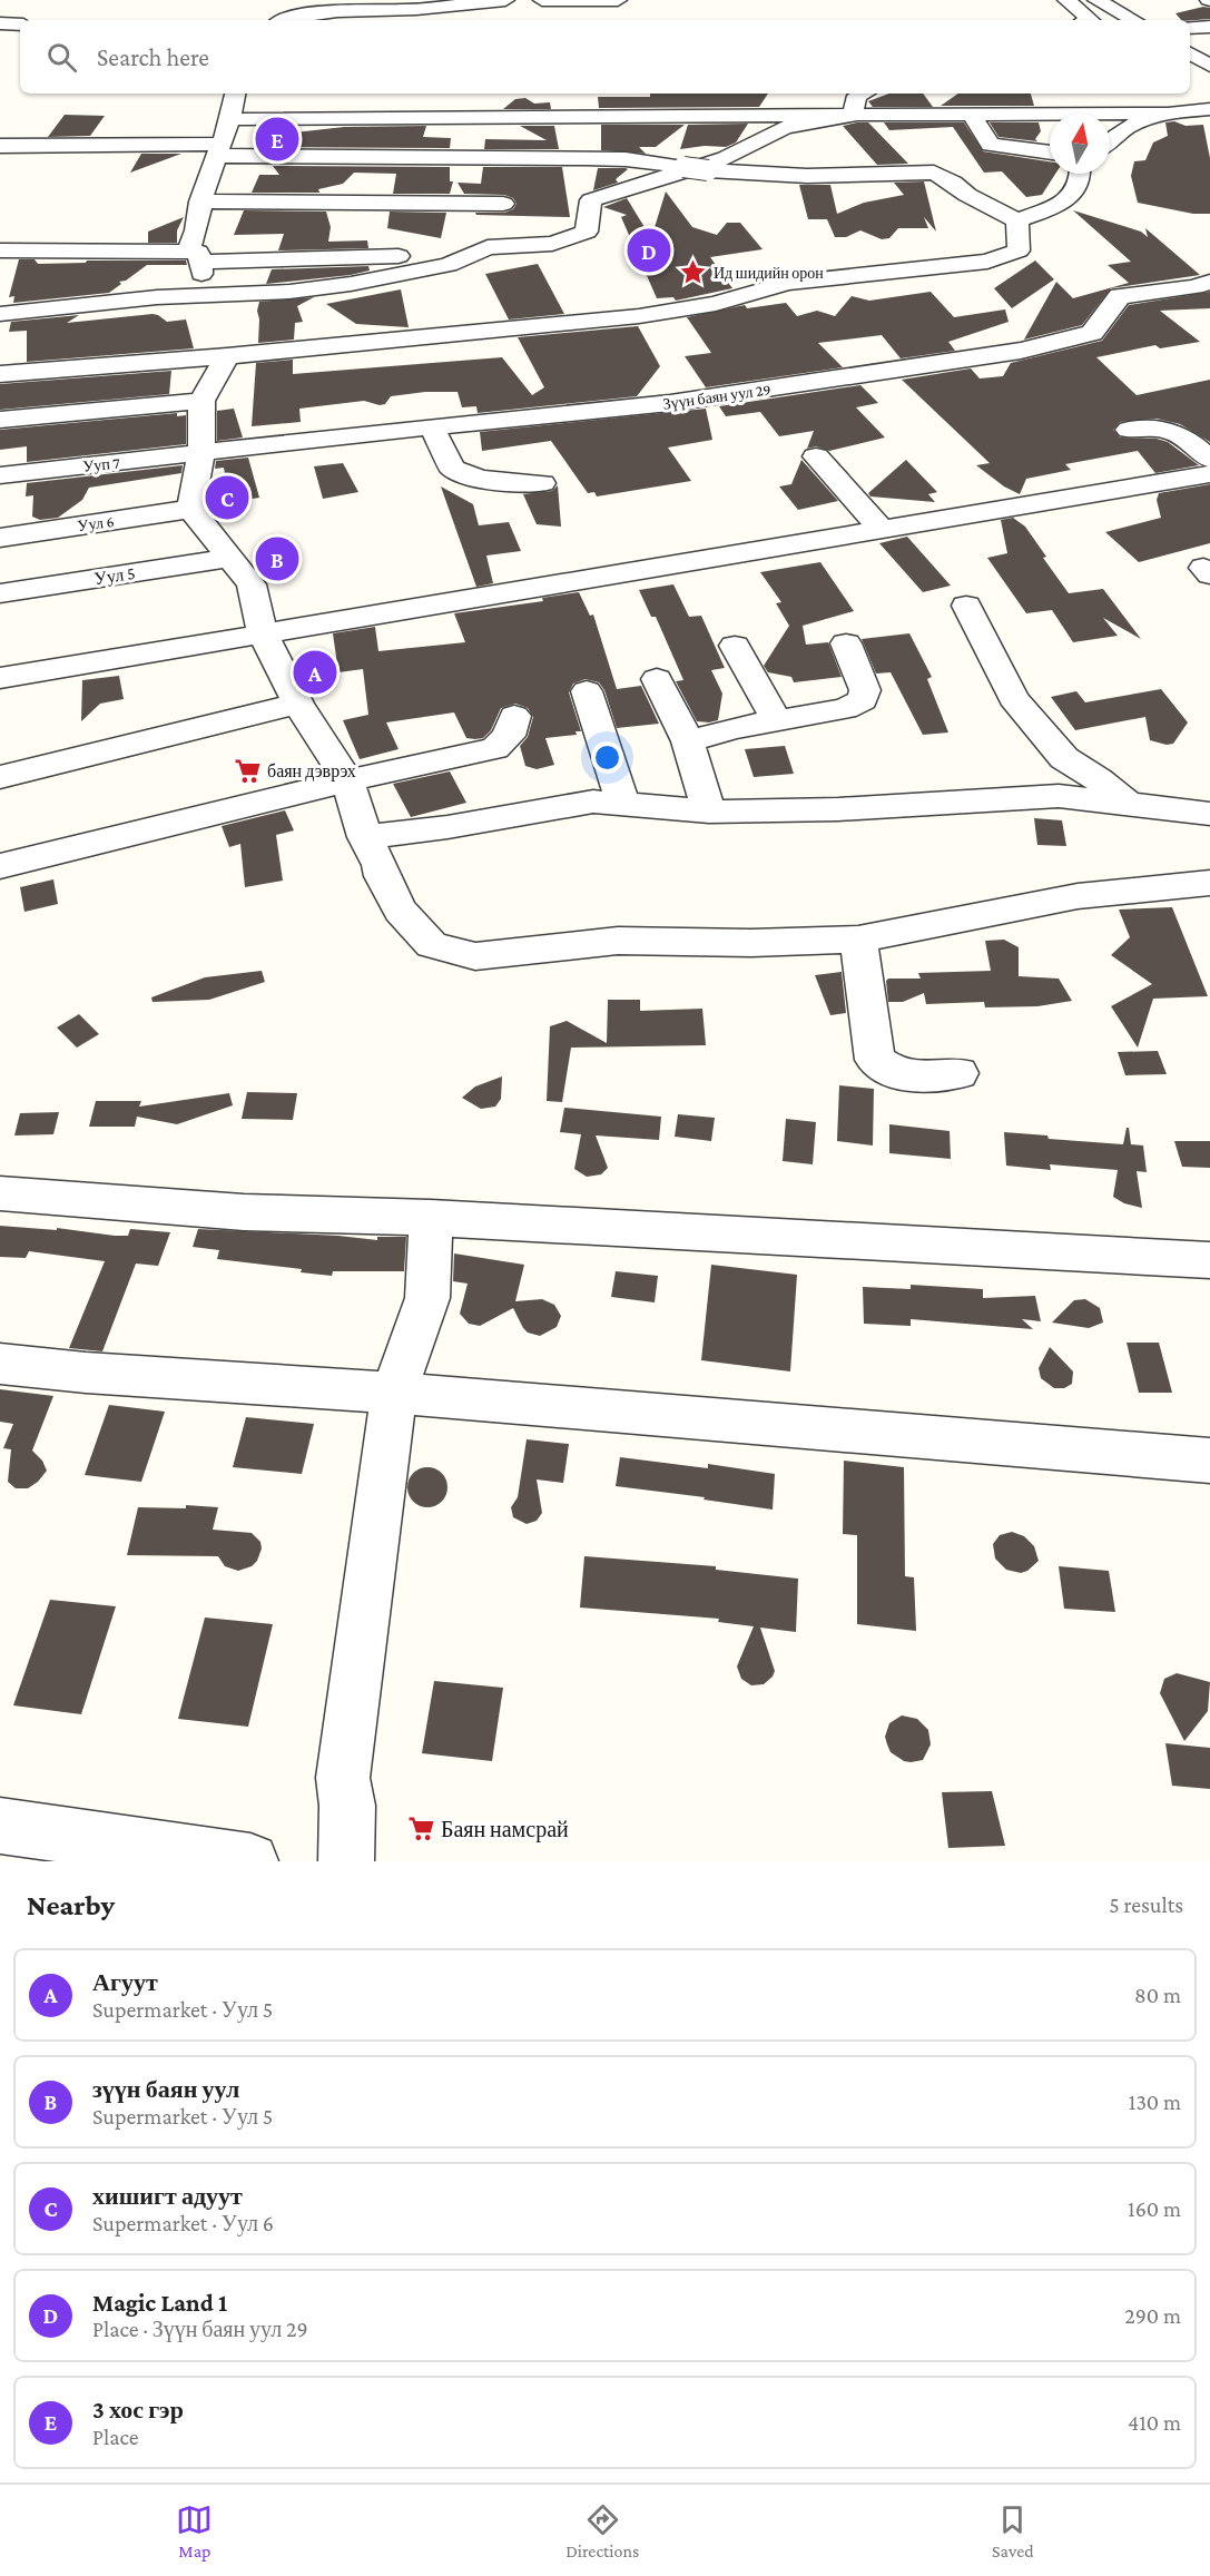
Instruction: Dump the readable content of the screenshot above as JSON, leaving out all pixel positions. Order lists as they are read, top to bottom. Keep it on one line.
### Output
{"streets":{"street":["Зүүн баян уул 29","Ууп 7","Уул 6","Уул 5"]},"crossings":[["Зүүн баян уул 29","Ууп 7"]],"places":{"place":["Ид шидийн орон"],"supermarket":["баян дэврэх","Баян намсрай"]},"north":"top","page":{"search":"Search here","pins":["E","D","C","B","A"],"heading":["Nearby","5 results"],"list":[{"mark":"A","name":"Агуут","note":"Supermarket · Уул 5","value":"80 m"},{"mark":"B","name":"зүүн баян уул","note":"Supermarket · Уул 5","value":"130 m"},{"mark":"C","name":"хишигт адуут","note":"Supermarket · Уул 6","value":"160 m"},{"mark":"D","name":"Magic Land 1","note":"Place · Зүүн баян уул 29","value":"290 m"},{"mark":"E","name":"3 хос гэр","note":"Place","value":"410 m"}],"nav":["Map","Directions","Saved"]}}
